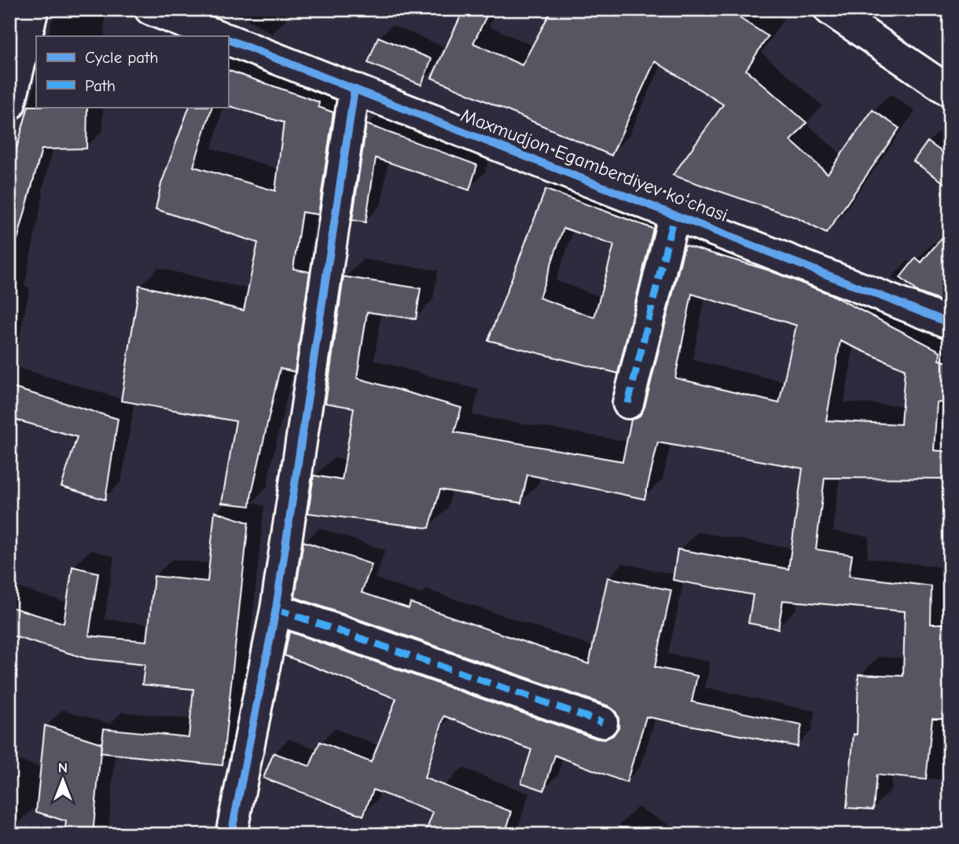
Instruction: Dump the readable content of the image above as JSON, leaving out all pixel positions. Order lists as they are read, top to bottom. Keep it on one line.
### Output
{"streets":{"street":["Maxmudjon Egamberdiyev koʻchasi"]},"legend":["Cycle path","Path"],"north":"top"}
